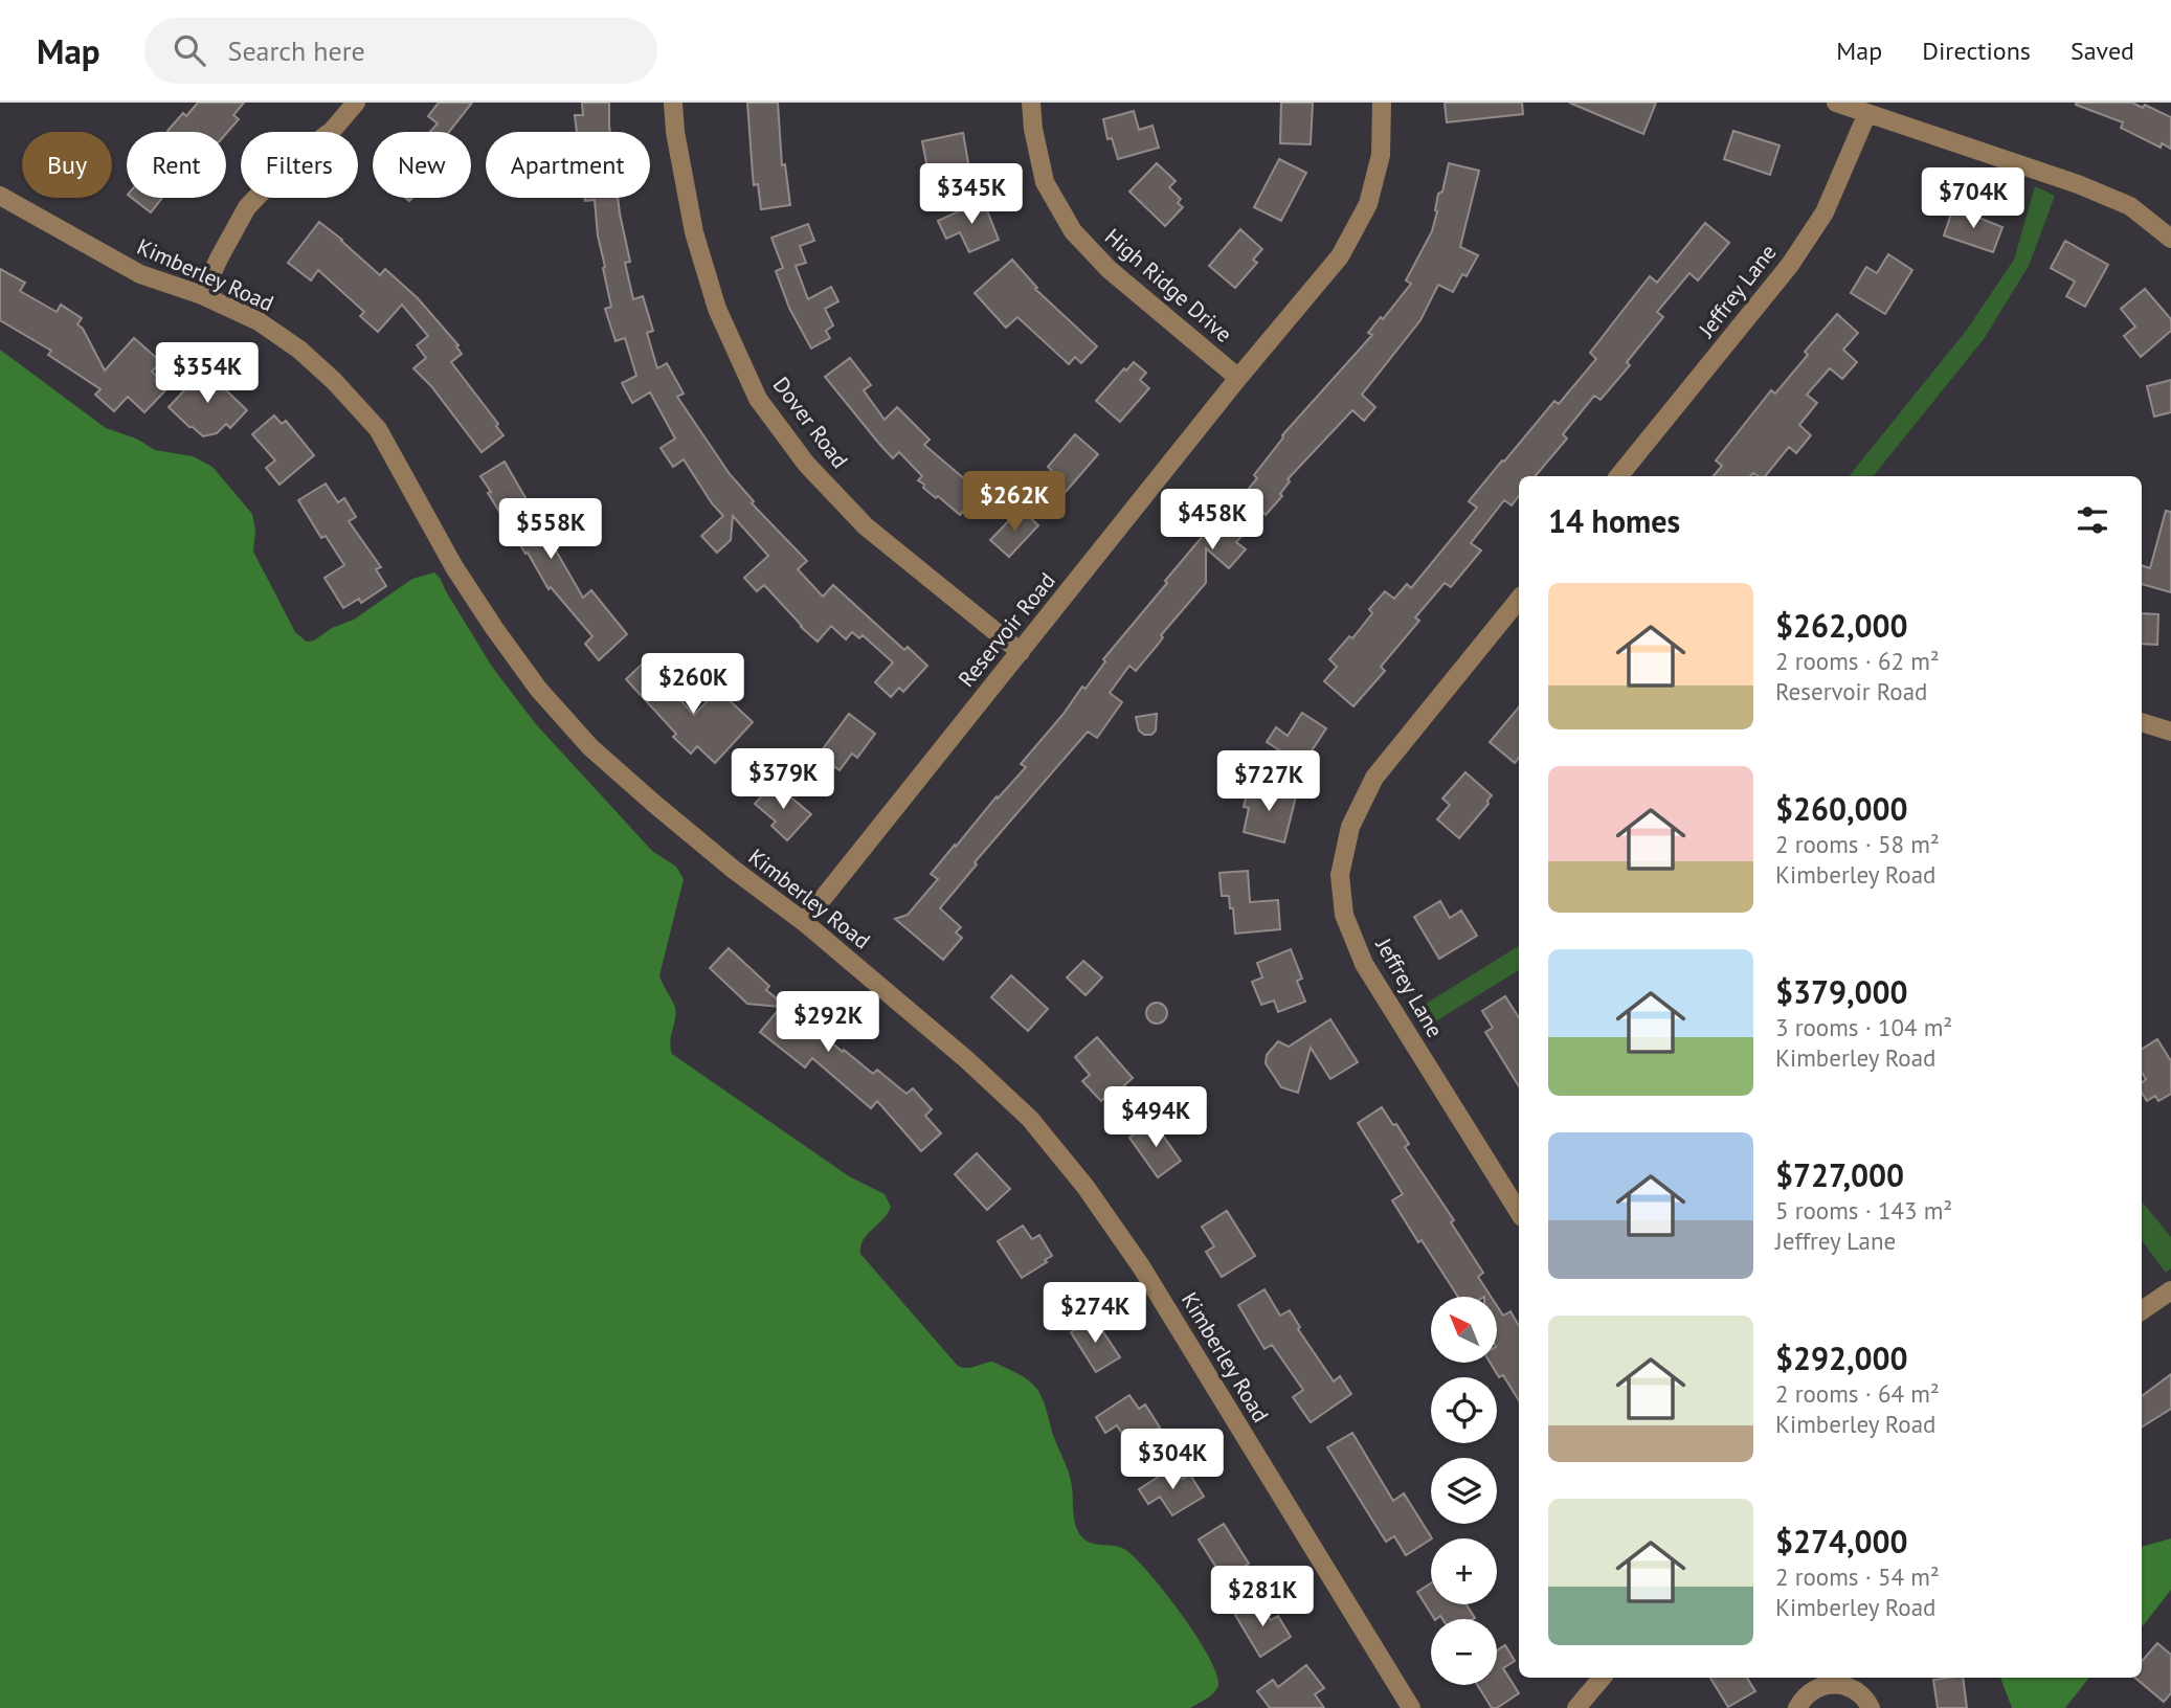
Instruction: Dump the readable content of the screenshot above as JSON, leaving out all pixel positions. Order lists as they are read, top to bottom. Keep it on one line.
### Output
{"streets":{"street":["Kimberley Road","High Ridge Drive","Jeffrey Lane","Dover Road","Reservoir Road"]},"crossings":[["Kimberley Road","Reservoir Road"],["High Ridge Drive","Reservoir Road"],["Dover Road","Reservoir Road"]],"north":"top left","page":{"header":"Map","search":"Search here","nav":["Map","Directions","Saved"],"chip":["Buy","Rent","Filters","New","Apartment"],"price":["$345K","$704K","$354K","$262K","$458K","$558K","$260K","$379K","$727K","$292K","$494K","$274K","$304K","$281K"],"heading":"14 homes","list":[{"name":"$262,000","note":"2 rooms · 62 m² · Reservoir Road"},{"name":"$260,000","note":"2 rooms · 58 m² · Kimberley Road"},{"name":"$379,000","note":"3 rooms · 104 m² · Kimberley Road"},{"name":"$727,000","note":"5 rooms · 143 m² · Jeffrey Lane"},{"name":"$292,000","note":"2 rooms · 64 m² · Kimberley Road"},{"name":"$274,000","note":"2 rooms · 54 m² · Kimberley Road"}],"map_buttons":["+","−"]}}
